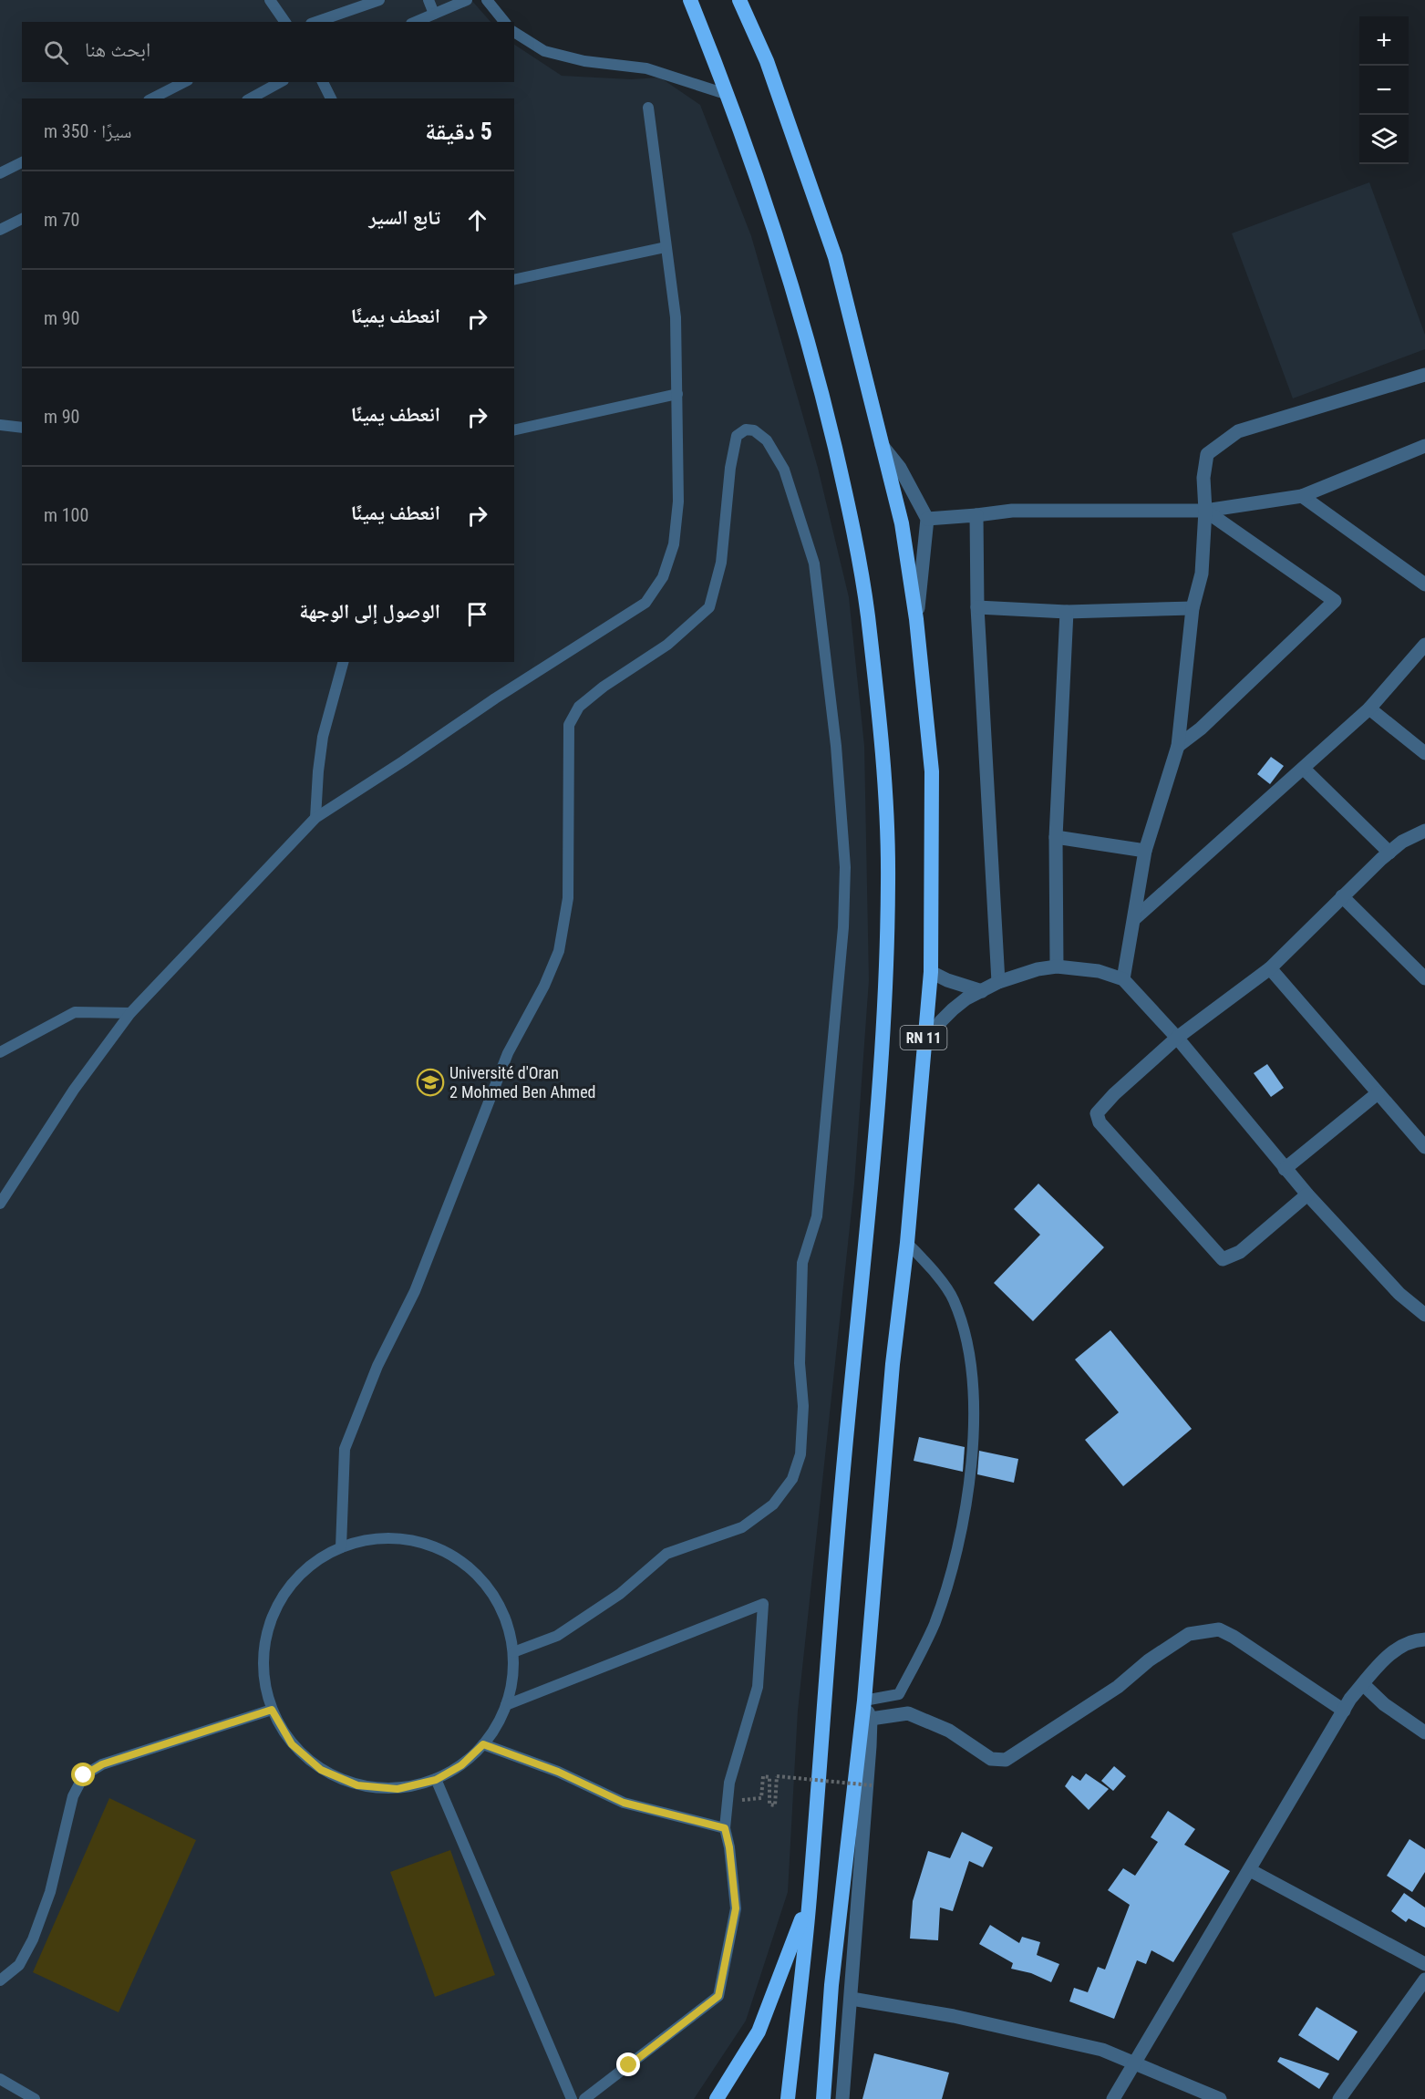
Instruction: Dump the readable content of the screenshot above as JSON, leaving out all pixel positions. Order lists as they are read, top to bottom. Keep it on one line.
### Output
{"streets":{"highway":["RN 11"]},"places":{"school or university":["Université d'Oran 2 Mohmed Ben Ahmed"]},"page":{"map_buttons":["+","−"],"search":"ابحث هنا","heading":["5 دقيقة","سيرًا · 350 m"],"list":[["تابع السير","70 m"],["انعطف يمينًا","90 m"],["انعطف يمينًا","90 m"],["انعطف يمينًا","100 m"],"الوصول إلى الوجهة"]}}
